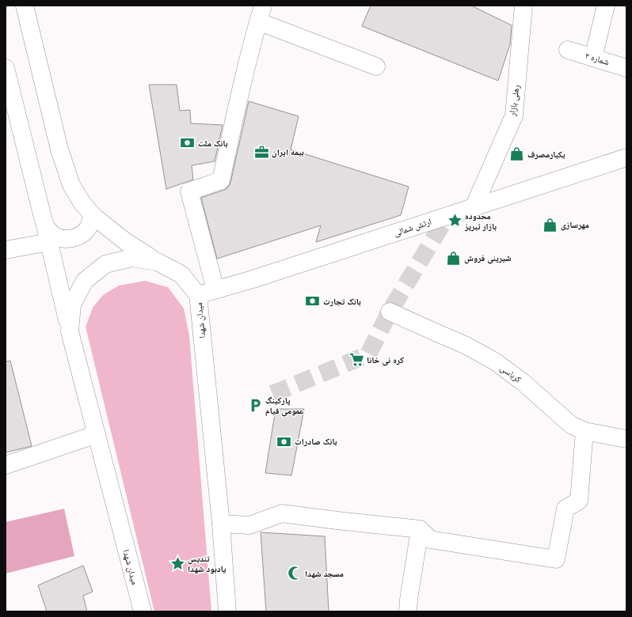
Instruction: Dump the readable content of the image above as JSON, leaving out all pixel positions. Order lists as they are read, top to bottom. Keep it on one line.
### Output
{"streets":{"main road":["شماره ۲","رهلی بازار","ارتش شمالی","میدان شهدا","کرباسی"]},"crossings":[["رهلی بازار","ارتش شمالی"],["ارتش شمالی","میدان شهدا"]],"places":{"bank":["بانک ملت","بانک تجارت","بانک صادرات"],"office":["بیمه ایران"],"shop":["یکبارمصرف","مهرسازی","شیرینی فروش"],"place":["محدوده بازار تبریز","تندیس یادبود شهدا"],"supermarket":["کره نی خانا"],"parking":["پارکینگ عمومی قیام"],"mosque":["مسجد شهدا"]}}
